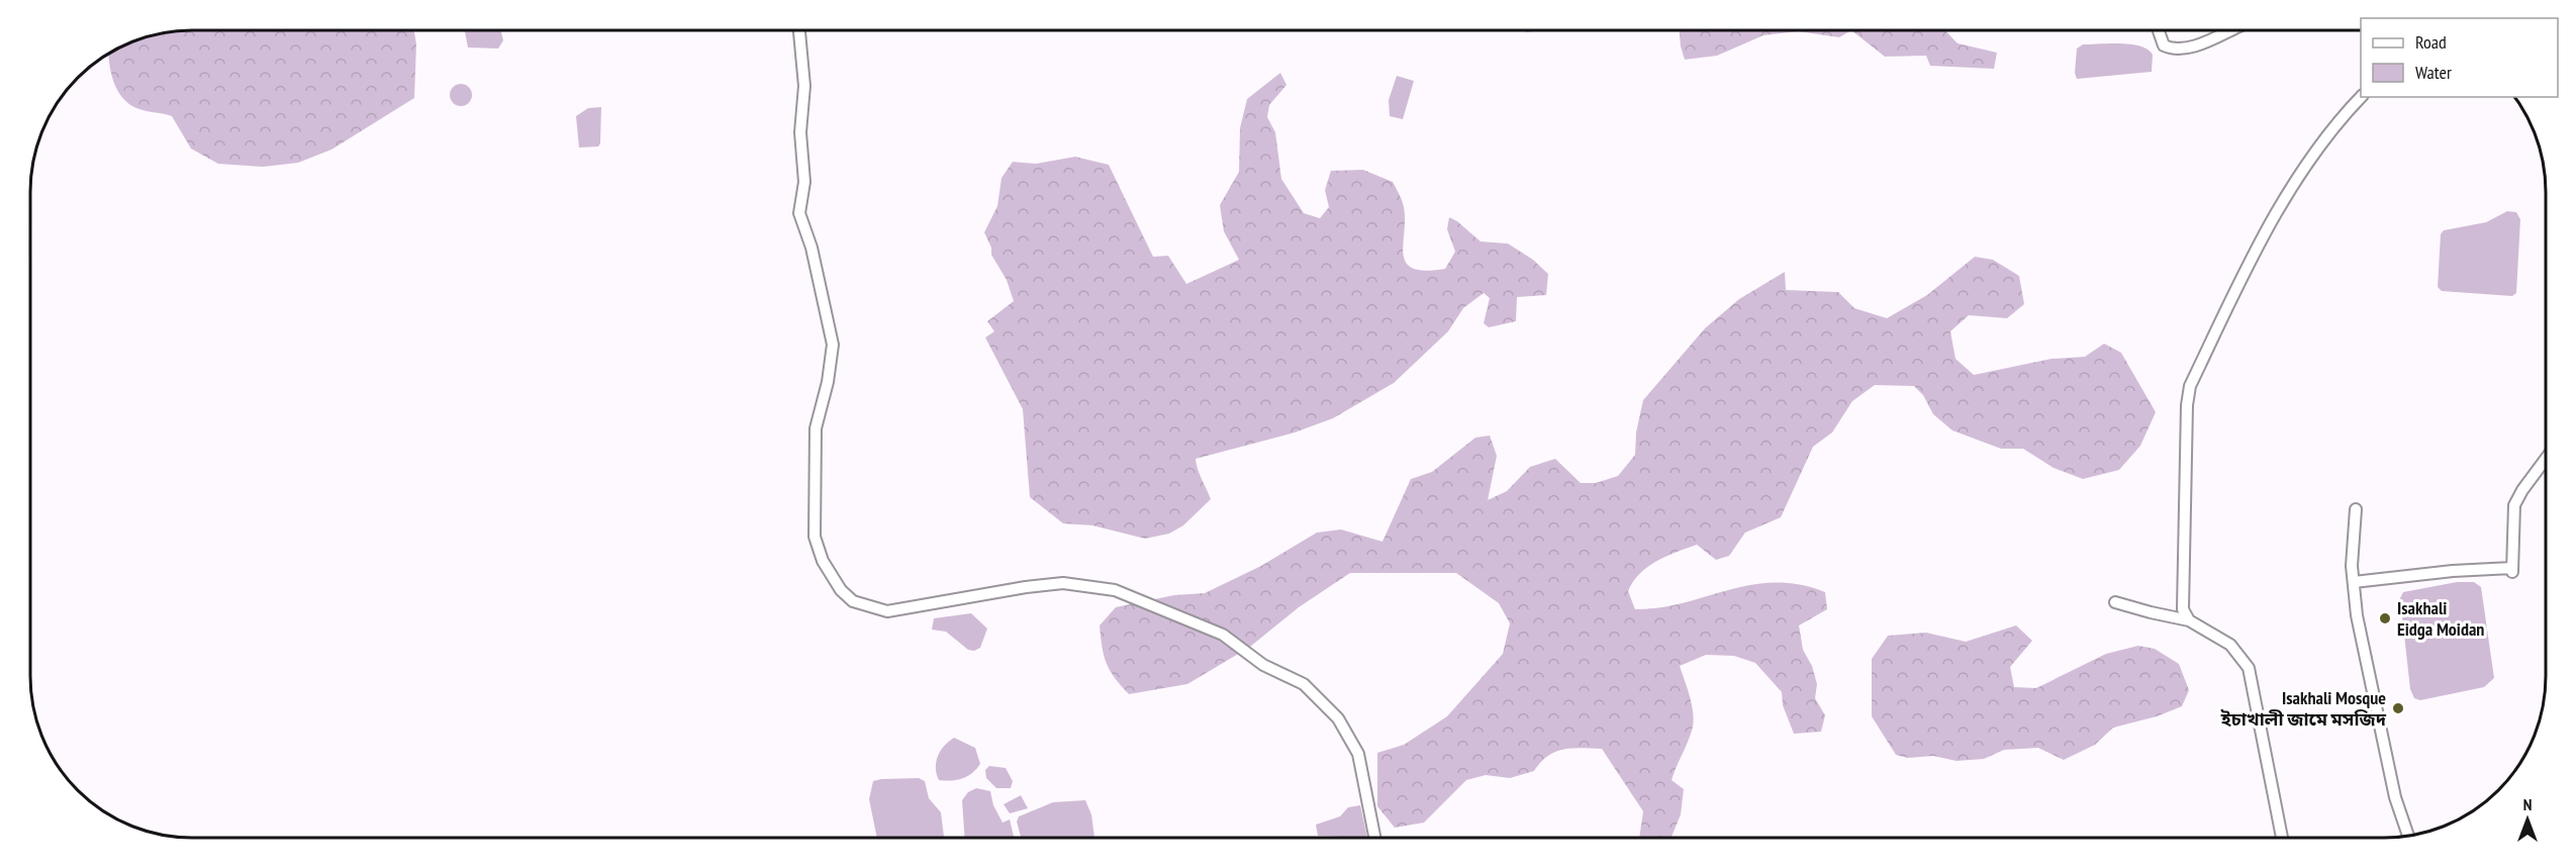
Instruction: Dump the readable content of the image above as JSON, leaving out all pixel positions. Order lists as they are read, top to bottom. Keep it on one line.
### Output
{"places":["Isakhali Eidga Moidan","Isakhali Mosque ইচাখালী জামে মসজিদ"],"legend":["Road","Water"],"north":"top"}
